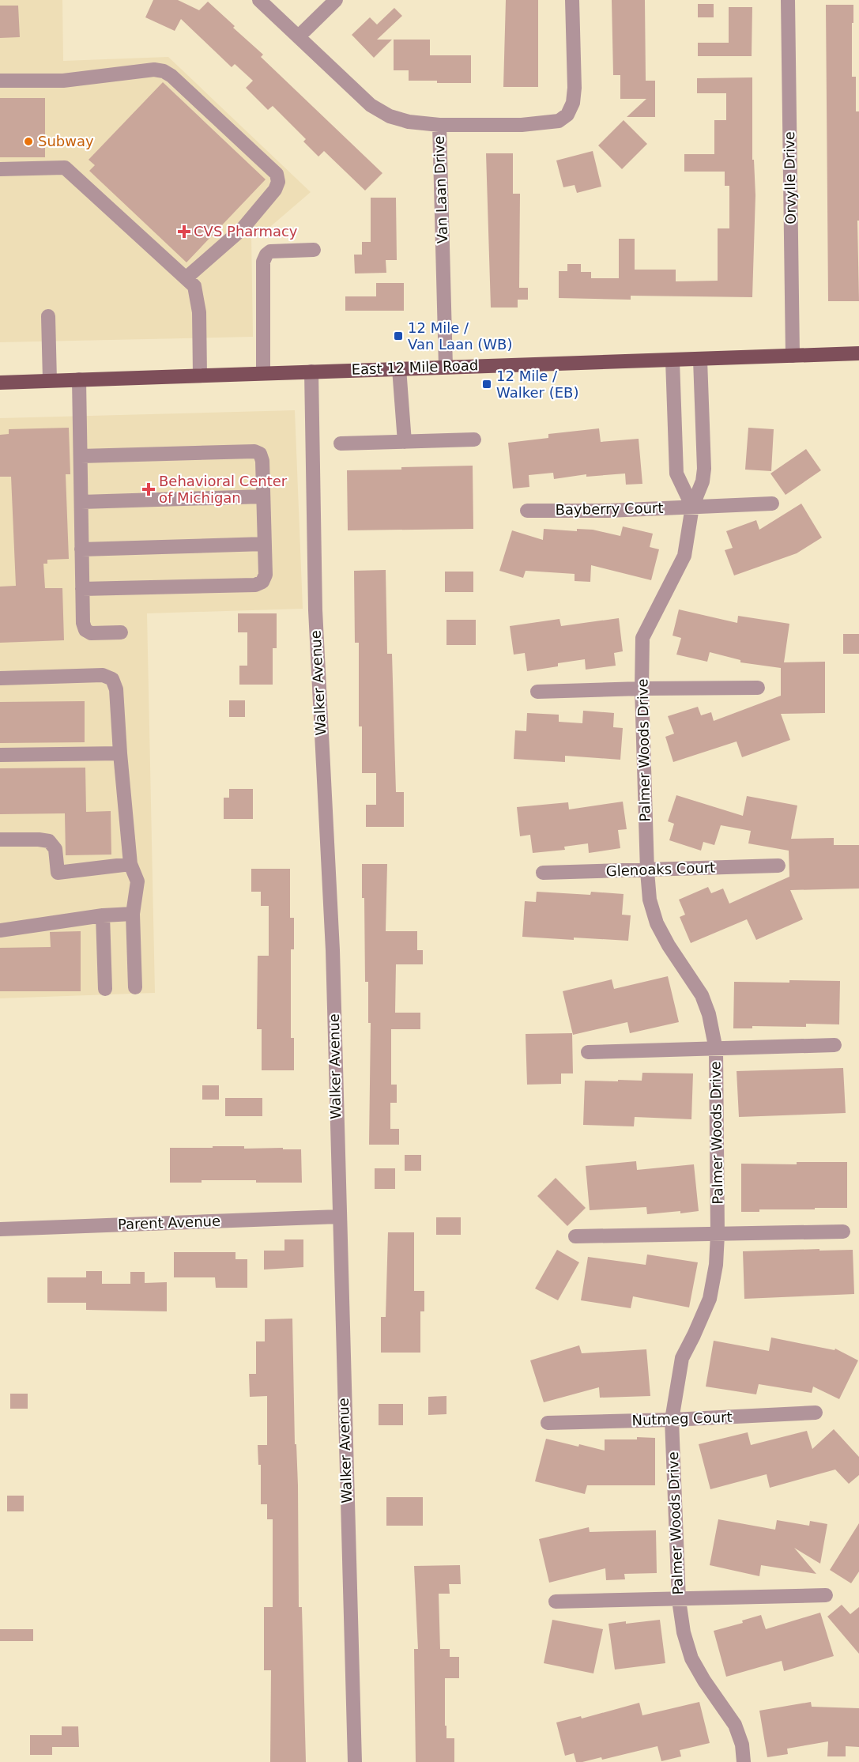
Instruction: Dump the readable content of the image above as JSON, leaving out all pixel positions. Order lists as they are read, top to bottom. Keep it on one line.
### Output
{"streets":{"main road":["East 12 Mile Road"],"street":["Orvylle Drive","Van Laan Drive","Bayberry Court","Walker Avenue","Palmer Woods Drive","Glenoaks Court","Parent Avenue","Nutmeg Court"]},"crossings":[["Orvylle Drive","East 12 Mile Road"],["Van Laan Drive","East 12 Mile Road"],["East 12 Mile Road","Walker Avenue"],["East 12 Mile Road","Palmer Woods Drive"],["Bayberry Court","Palmer Woods Drive"],["Walker Avenue","Parent Avenue"],["Palmer Woods Drive","Glenoaks Court"],["Palmer Woods Drive","Nutmeg Court"]],"places":{"other":["Subway"],"health":["CVS Pharmacy","Behavioral Center of Michigan"],"transit":["12 Mile / Van Laan (WB)","12 Mile / Walker (EB)"]}}
